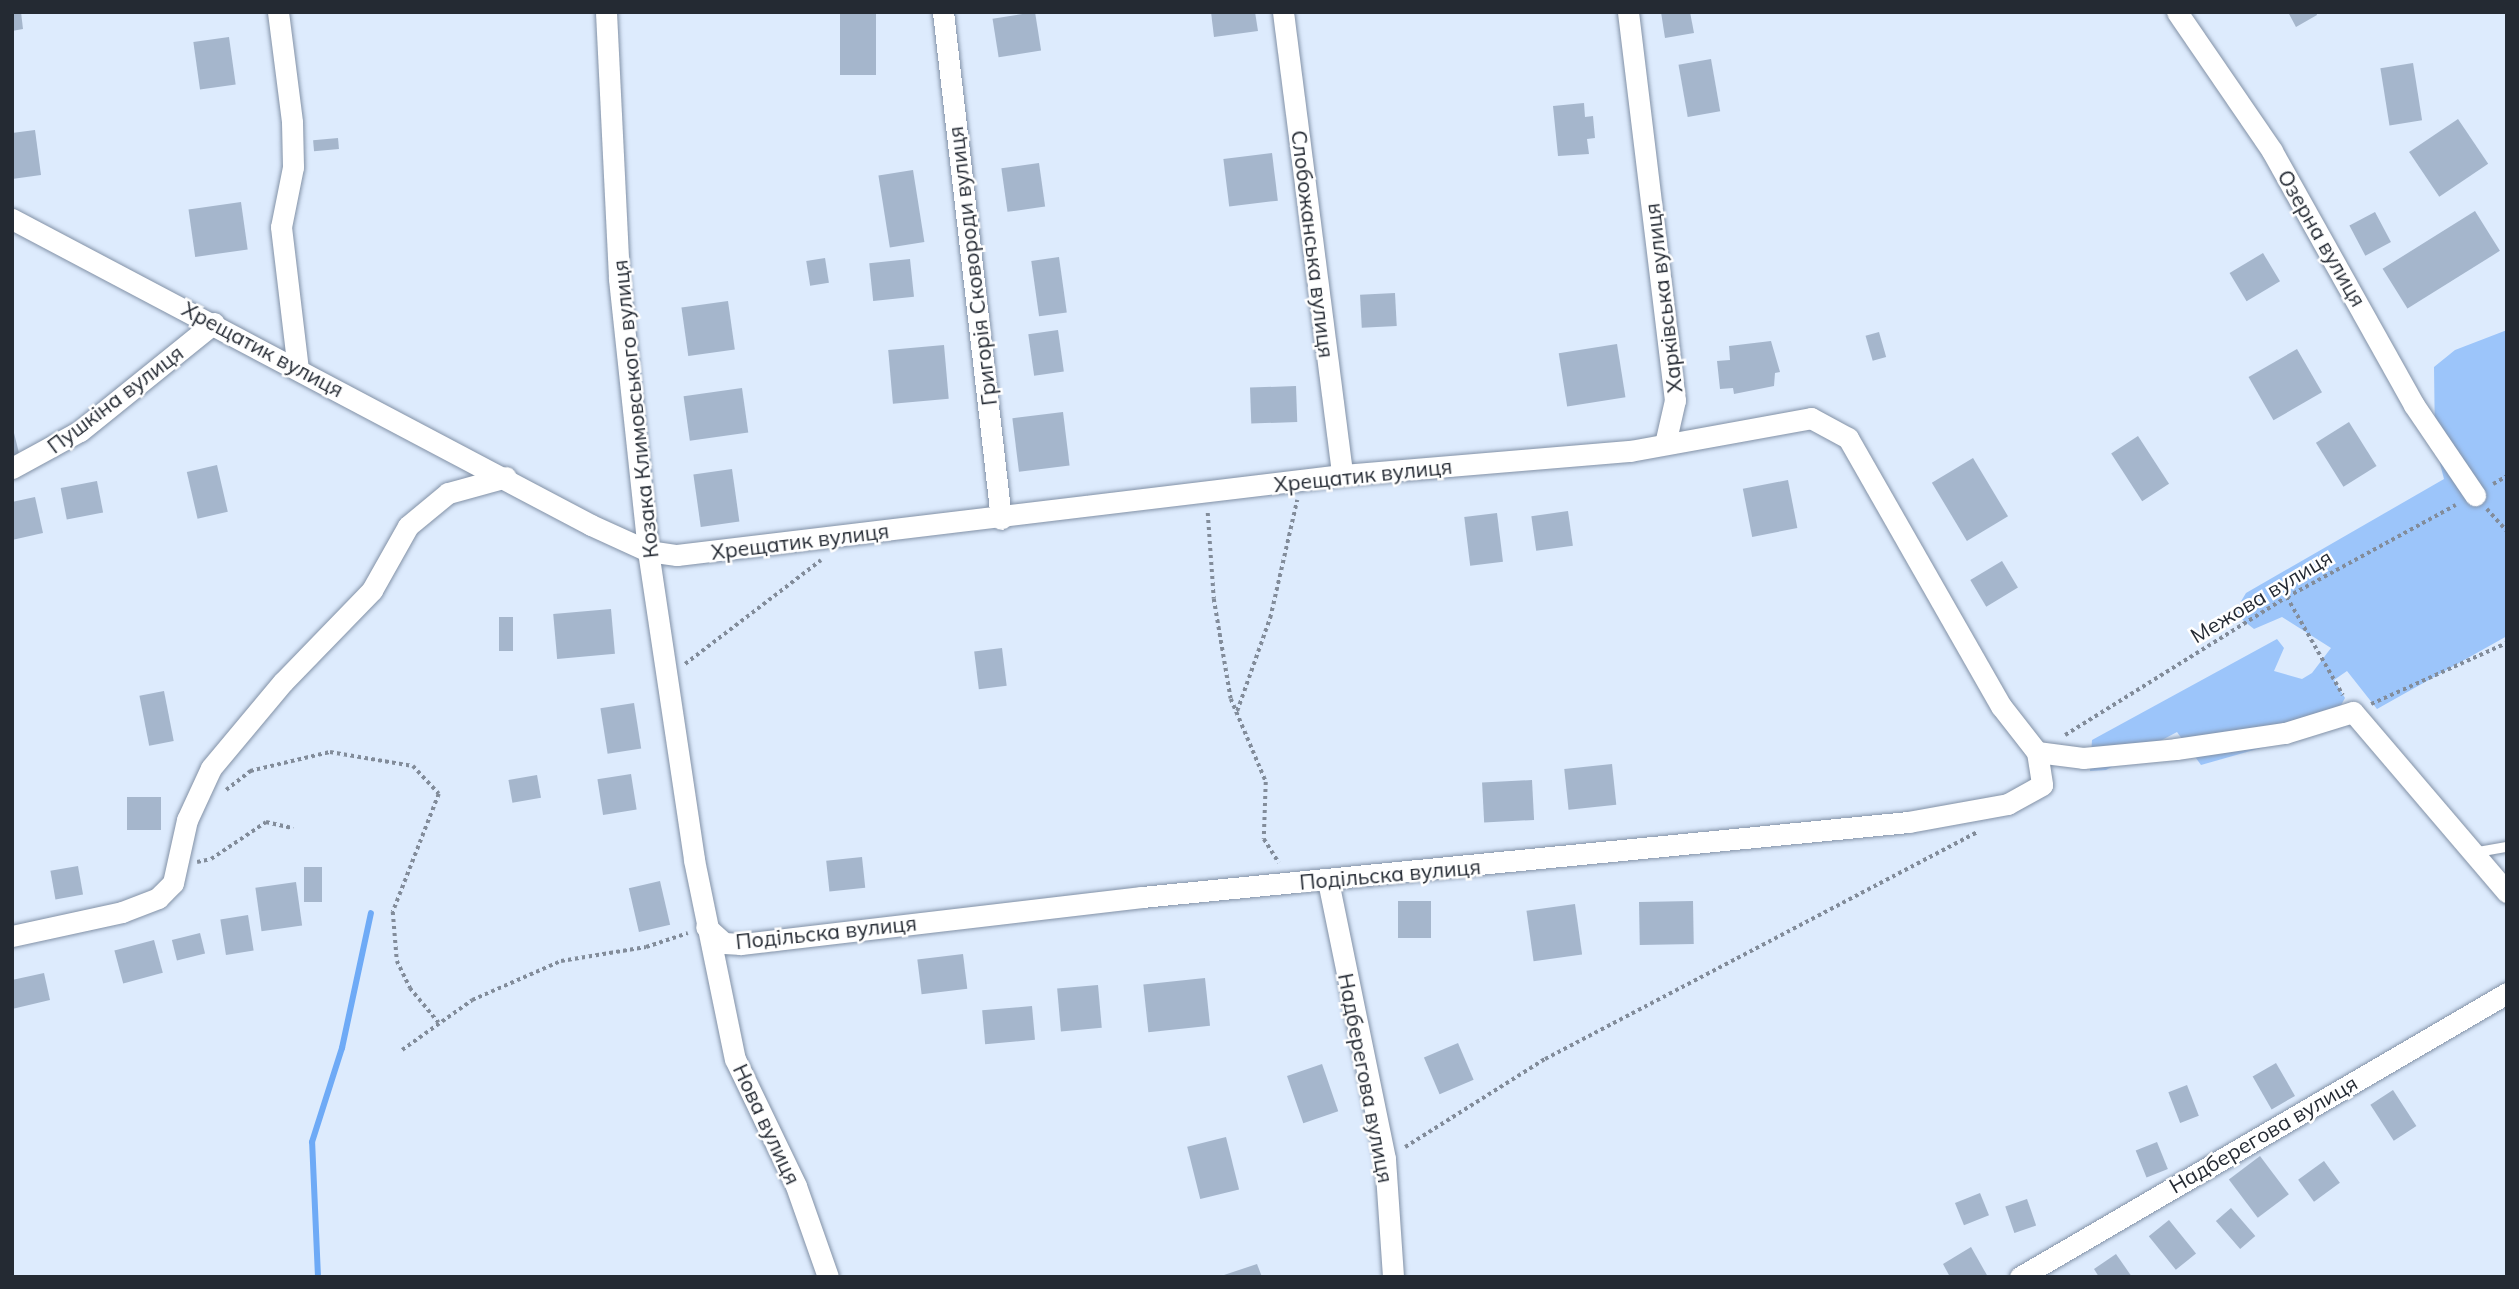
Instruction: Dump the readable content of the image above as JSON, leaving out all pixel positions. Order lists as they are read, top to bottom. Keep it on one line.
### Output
{"streets":{"street":["Озерна вулиця","Слобожанська вулиця","Григорія Сковороди вулиця","Харківська вулиця","Хрещатик вулиця","Пушкіна вулиця","Козака Климовського вулиця","Подільска вулиця","Надберегова вулиця","Нова вулиця"],"path":["Межова вулиця"]},"crossings":[["Озерна вулиця","Межова вулиця"],["Слобожанська вулиця","Хрещатик вулиця"],["Григорія Сковороди вулиця","Хрещатик вулиця"],["Харківська вулиця","Хрещатик вулиця"],["Хрещатик вулиця","Пушкіна вулиця"],["Хрещатик вулиця","Козака Климовського вулиця"],["Козака Климовського вулиця","Подільска вулиця"],["Козака Климовського вулиця","Нова вулиця"],["Межова вулиця","Подільска вулиця"],["Подільска вулиця","Надберегова вулиця"],["Подільска вулиця","Нова вулиця"]]}
